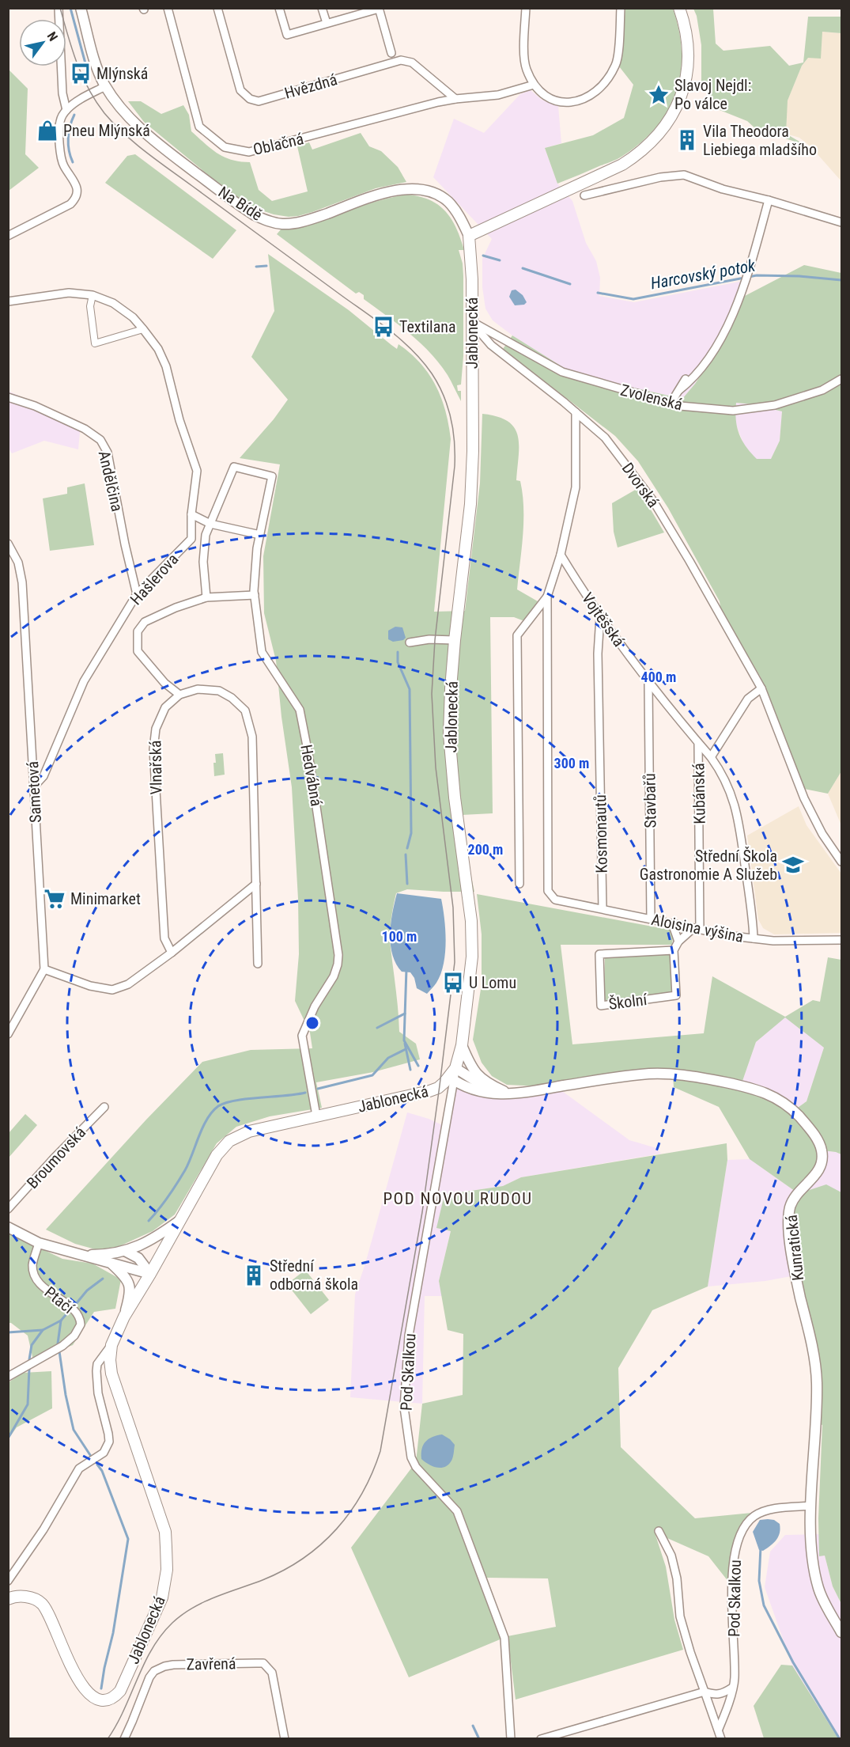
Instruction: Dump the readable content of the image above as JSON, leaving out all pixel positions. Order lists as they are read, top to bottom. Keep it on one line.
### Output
{"streets":{"main road":["Jablonecká"],"street":["Hvězdná","Oblačná","Na Bídě","Zvolenská","Andělčina","Dvorská","Hašlerova","Vojtěšská","Vlnařská","Hedvábná","Sametová","Kubánská","Stavbařů","Kosmonautů","Aloisina výšina","Školní","Broumovská","Kunratická","Ptačí","Pod Skalkou","Zavřená"]},"crossings":[["Hvězdná","Oblačná"],["Na Bídě","Jablonecká"],["Jablonecká","Zvolenská"],["Jablonecká","Dvorská"],["Jablonecká","Hedvábná"],["Jablonecká","Kunratická"],["Jablonecká","Pod Skalkou"],["Zvolenská","Dvorská"],["Andělčina","Hašlerova"],["Hašlerova","Sametová"],["Vojtěšská","Kubánská"],["Vojtěšská","Stavbařů"],["Vojtěšská","Kosmonautů"],["Vojtěšská","Aloisina výšina"],["Kubánská","Aloisina výšina"],["Stavbařů","Aloisina výšina"],["Kosmonautů","Aloisina výšina"],["Kunratická","Pod Skalkou"]],"districts":["POD NOVOU RUDOU"],"water":["Harcovský potok"],"places":{"bus stop":["Mlýnská","Textilana","U Lomu"],"place":["Slavoj Nejdl: Po válce"],"shop":["Pneu Mlýnská"],"building":["Vila Theodora Liebiega mladšího","Střední odborná škola"],"school or university":["Střední Škola Gastronomie A Služeb"],"supermarket":["Minimarket"]},"north":"top right","rings":["400 m","300 m","200 m","100 m"]}
